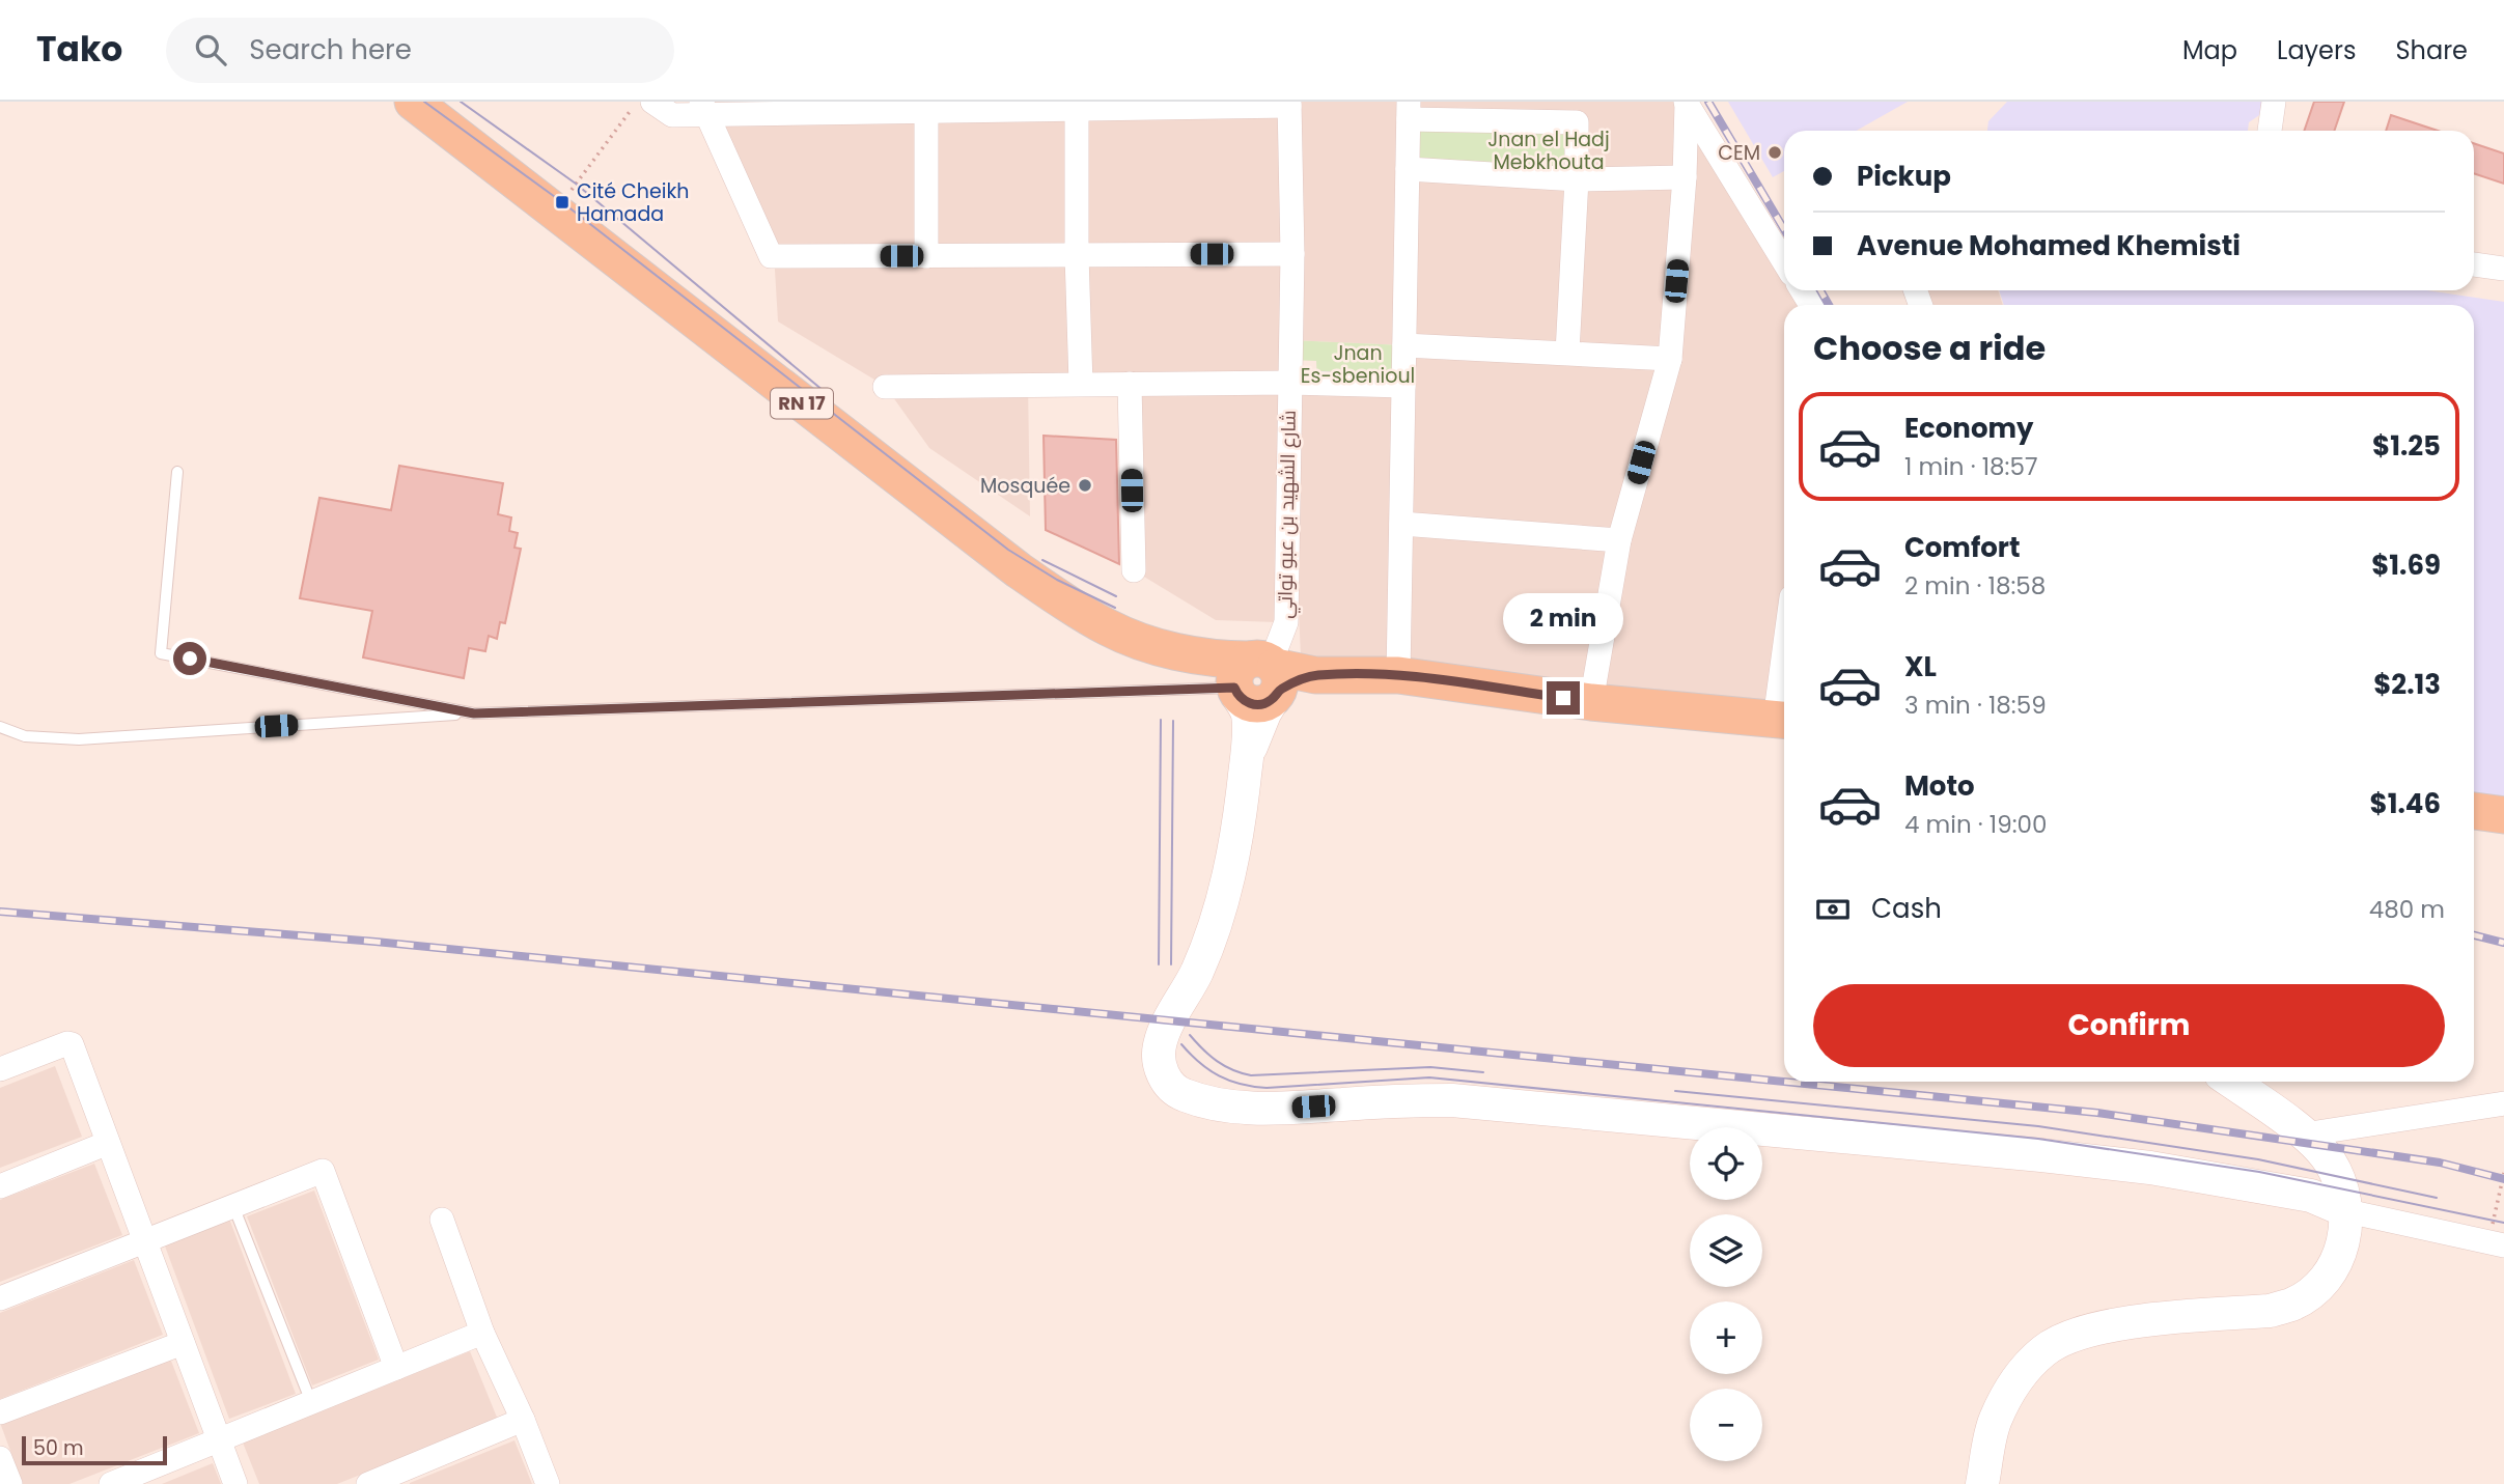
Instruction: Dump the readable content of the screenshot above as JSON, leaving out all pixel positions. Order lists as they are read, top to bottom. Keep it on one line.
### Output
{"streets":{"main road":["RN 17"],"street":["شارع الشهيد بن عبو تواتي"]},"crossings":[["RN 17","شارع الشهيد بن عبو تواتي"]],"parks":["Jnan el Hadj Mebkhouta","Jnan Es-sbenioul"],"places":{"other":["CEM","Mosquée"],"transit":["Cité Cheikh Hamada"]},"scale_bar":"50 m","page":{"header":"Tako","search":"Search here","nav":["Map","Layers","Share"],"banner":["Pickup","Avenue Mohamed Khemisti"],"heading":"Choose a ride","list":[{"name":"Economy","note":"1 min · 18:57","value":"$1.25"},{"name":"Comfort","note":"2 min · 18:58","value":"$1.69"},{"name":"XL","note":"3 min · 18:59","value":"$2.13"},{"name":"Moto","note":"4 min · 19:00","value":"$1.46"}],"bubble":"2 min","pay":["Cash","480 m"],"buttons":"Confirm","map_buttons":["+","−"],"scale":"50 m"}}
